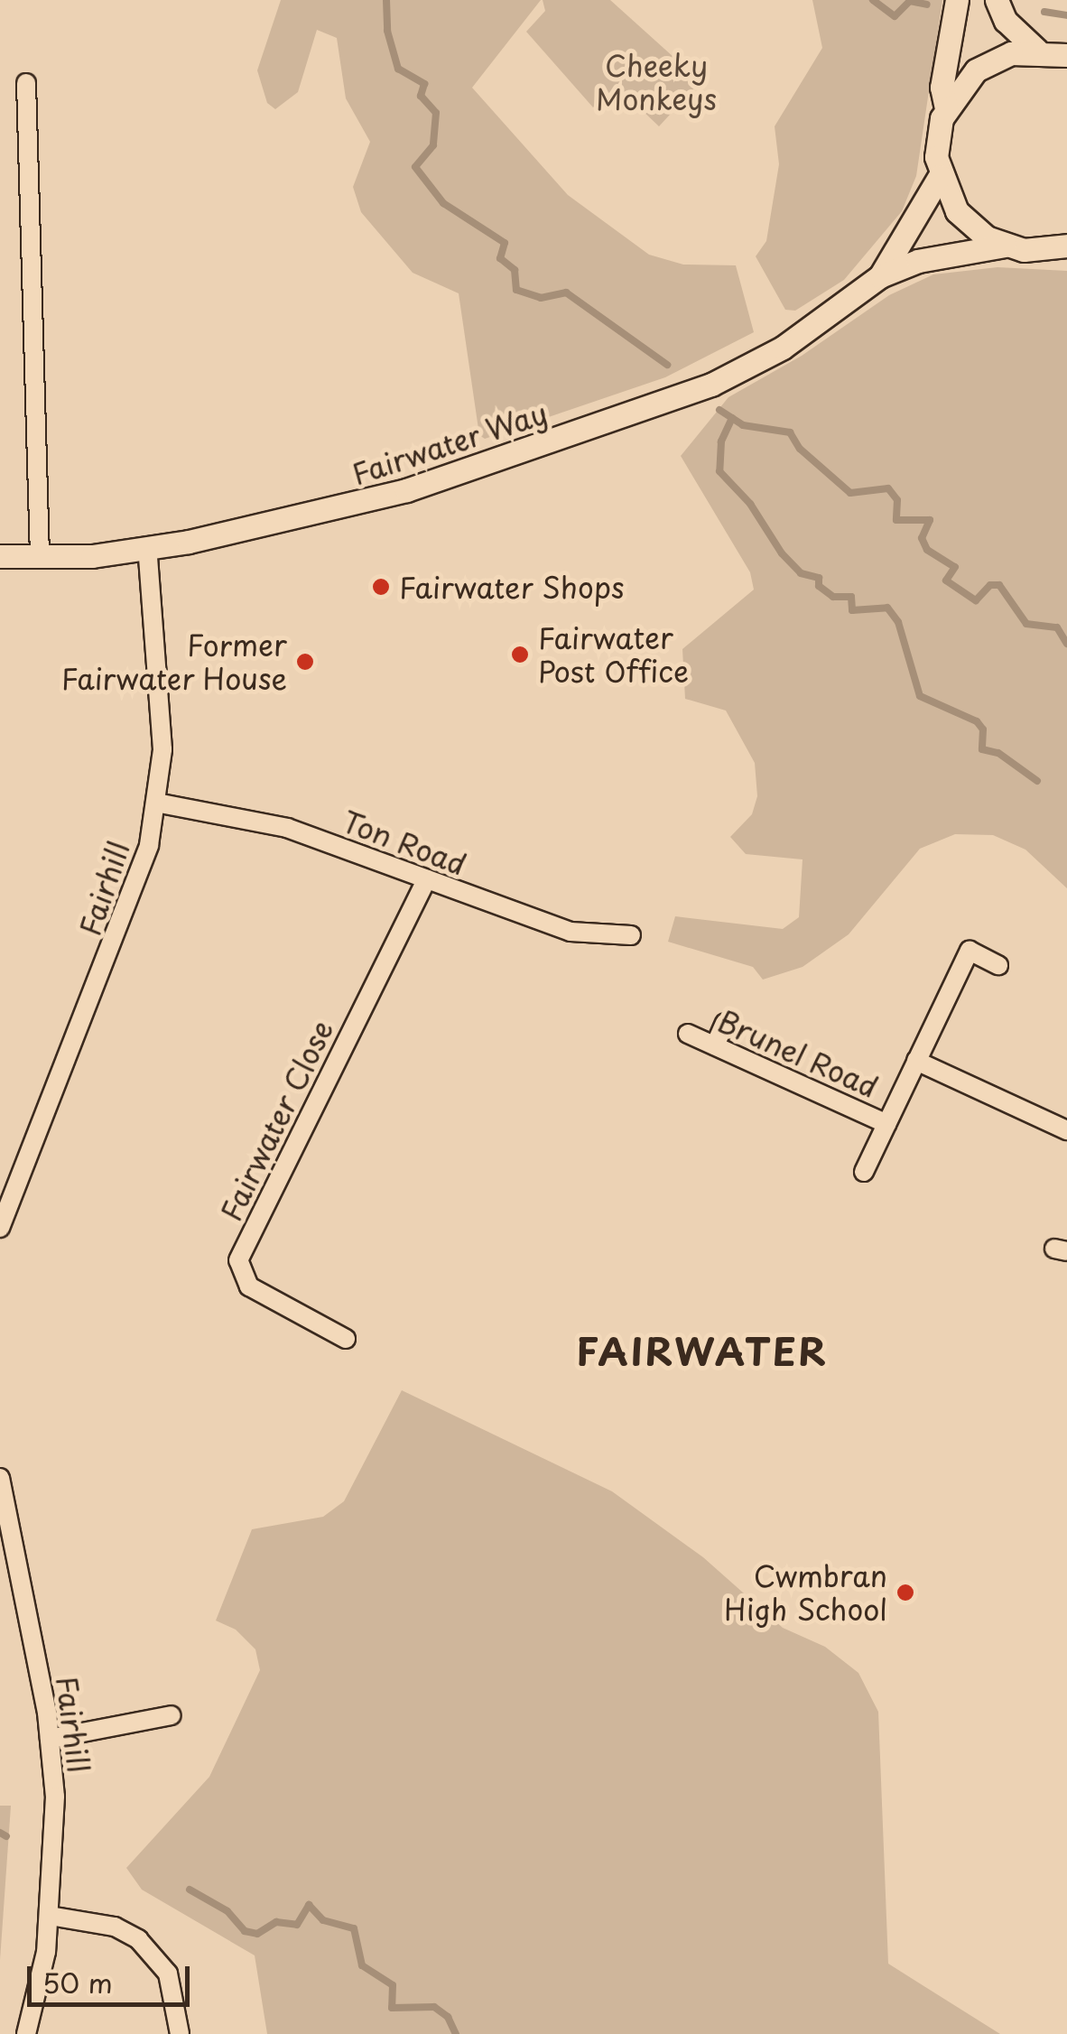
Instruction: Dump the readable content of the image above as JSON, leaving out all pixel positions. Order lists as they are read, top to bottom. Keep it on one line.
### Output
{"streets":{"street":["Fairwater Way","Ton Road","Fairhill","Brunel Road","Fairwater Close"]},"crossings":[["Fairwater Way","Fairhill"],["Ton Road","Fairhill"],["Ton Road","Fairwater Close"]],"districts":["FAIRWATER"],"parks":["Cheeky Monkeys"],"places":["Fairwater Shops","Fairwater Post Office","Former Fairwater House","Cwmbran High School"],"scale_bar":"50 m"}
